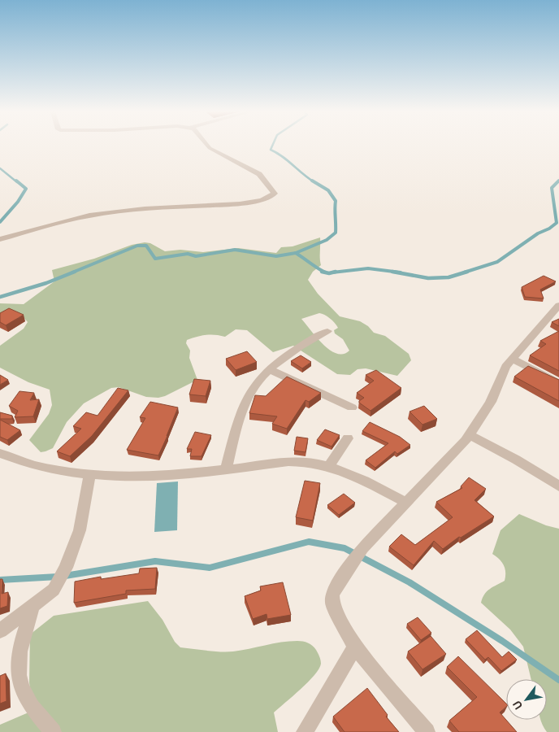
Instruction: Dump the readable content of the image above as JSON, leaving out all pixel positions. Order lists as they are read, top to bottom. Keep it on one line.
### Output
{"north":"bottom left"}
